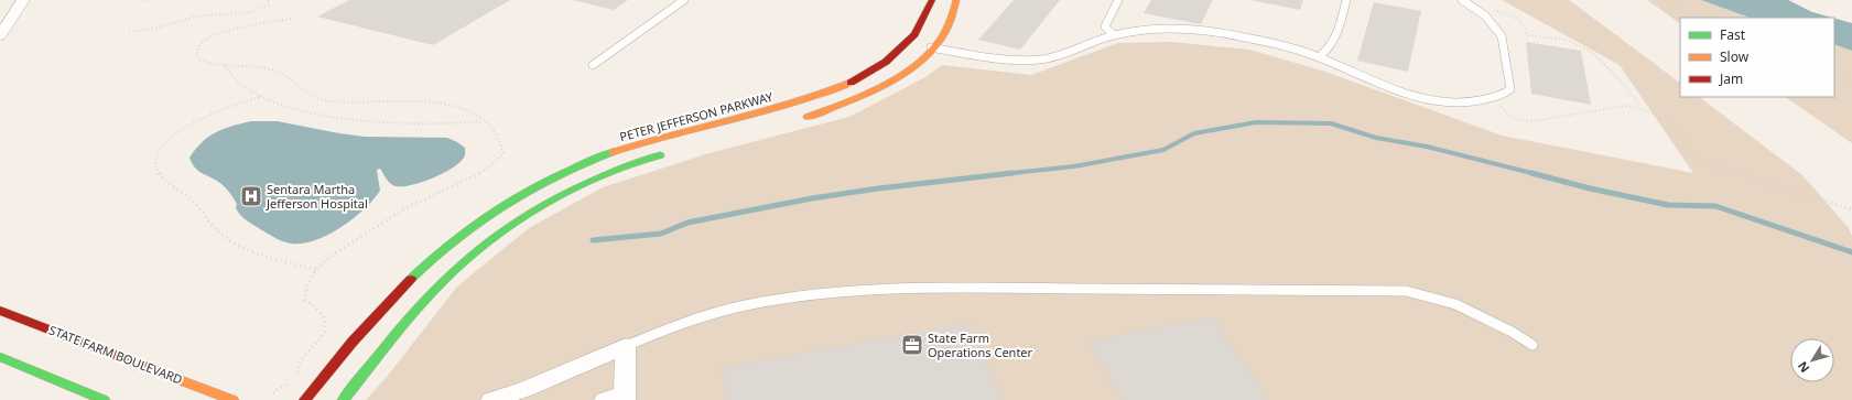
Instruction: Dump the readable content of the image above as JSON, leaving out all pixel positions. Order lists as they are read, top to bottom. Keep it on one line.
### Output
{"streets":{"street":["PETER JEFFERSON PARKWAY","STATE FARM BOULEVARD"]},"places":{"hospital":["Sentara Martha Jefferson Hospital"],"office":["State Farm Operations Center"]},"legend":["Fast","Slow","Jam"],"north":"bottom left"}
